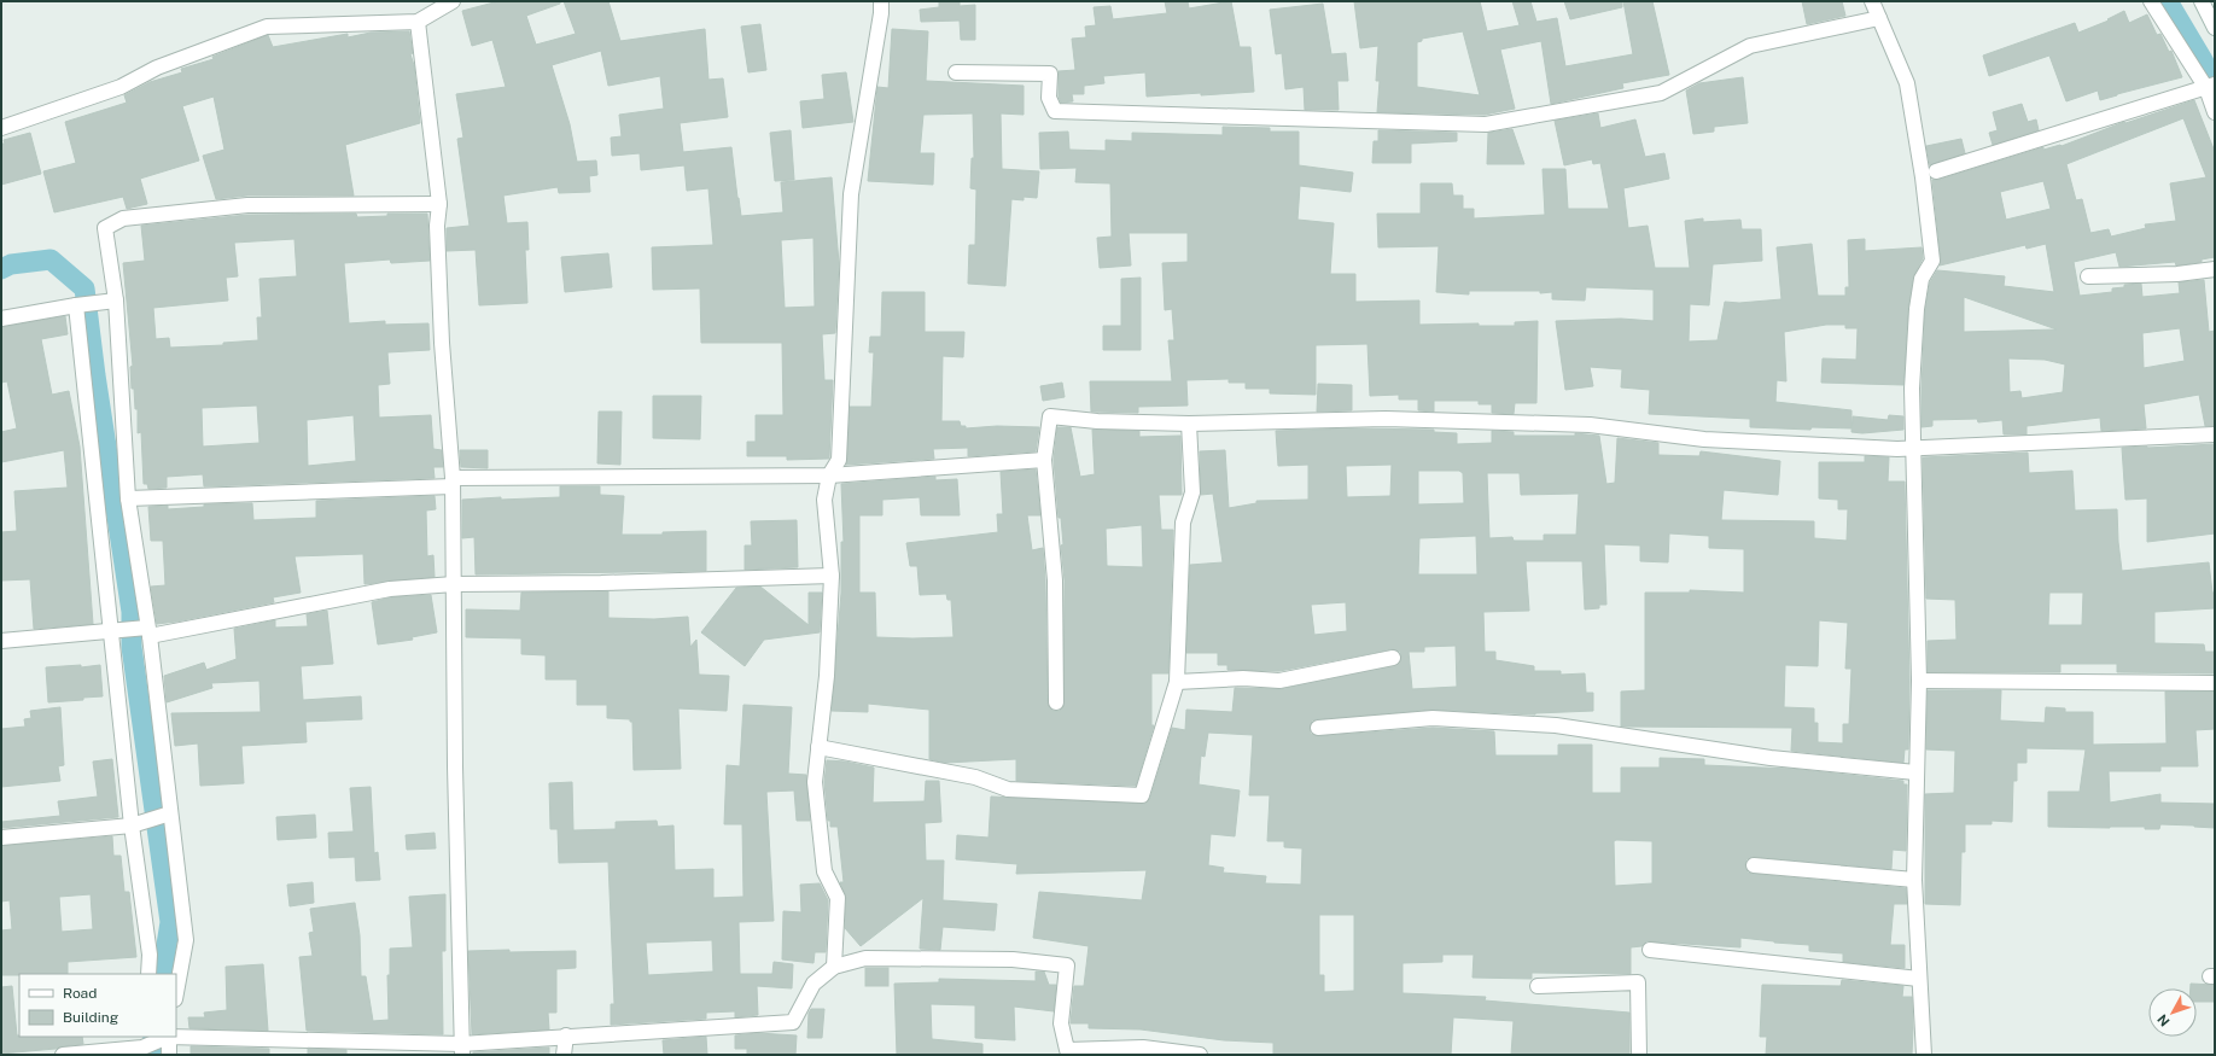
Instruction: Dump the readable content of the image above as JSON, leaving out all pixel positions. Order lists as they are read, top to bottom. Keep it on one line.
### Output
{"legend":["Road","Building"],"north":"bottom left"}
